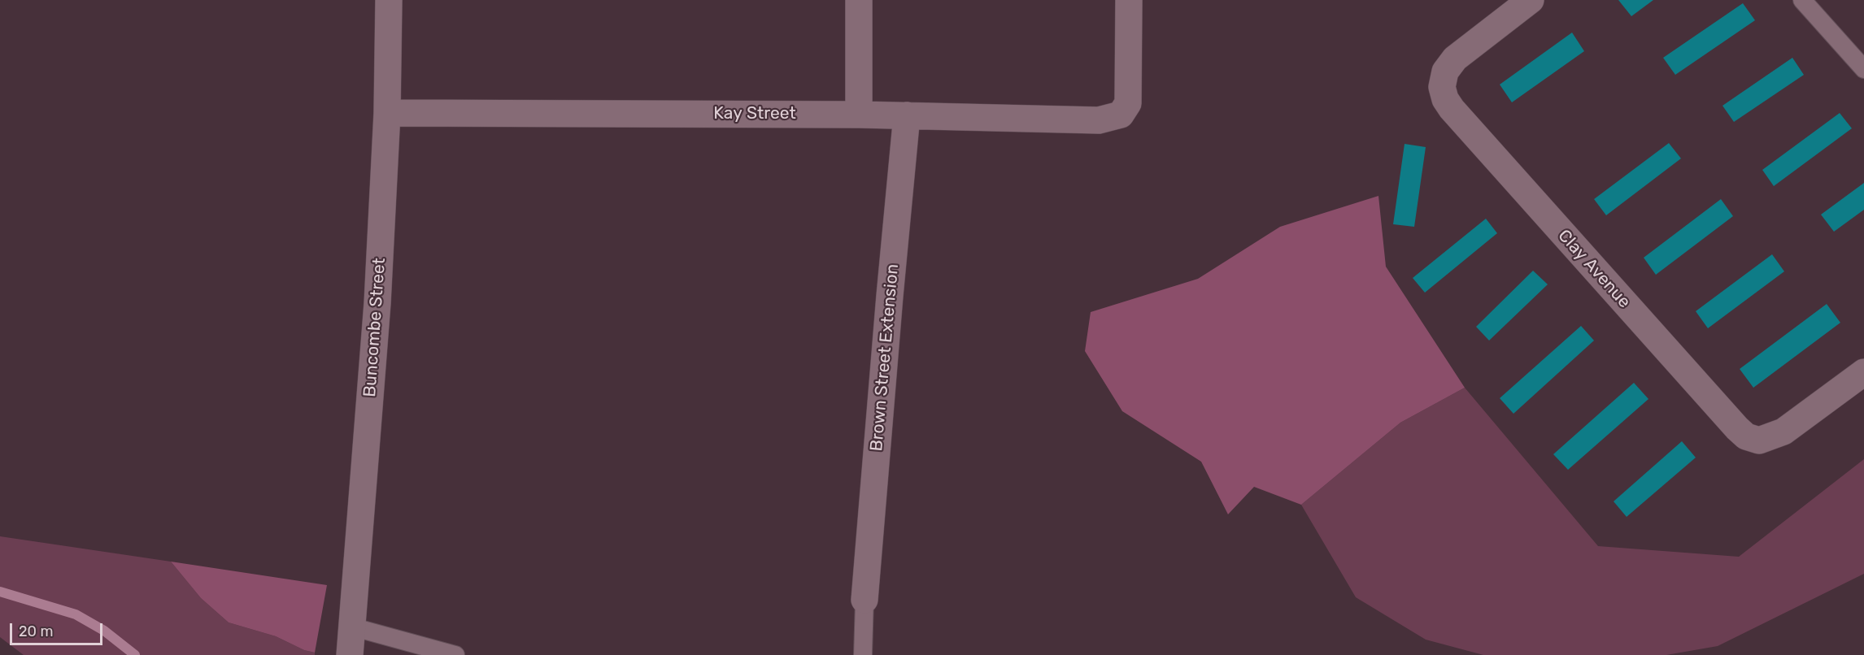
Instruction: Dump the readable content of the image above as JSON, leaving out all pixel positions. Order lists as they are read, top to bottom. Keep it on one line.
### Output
{"streets":{"street":["Kay Street","Clay Avenue","Buncombe Street","Brown Street Extension"]},"crossings":[["Kay Street","Buncombe Street"],["Kay Street","Brown Street Extension"]],"scale_bar":"20 m"}
